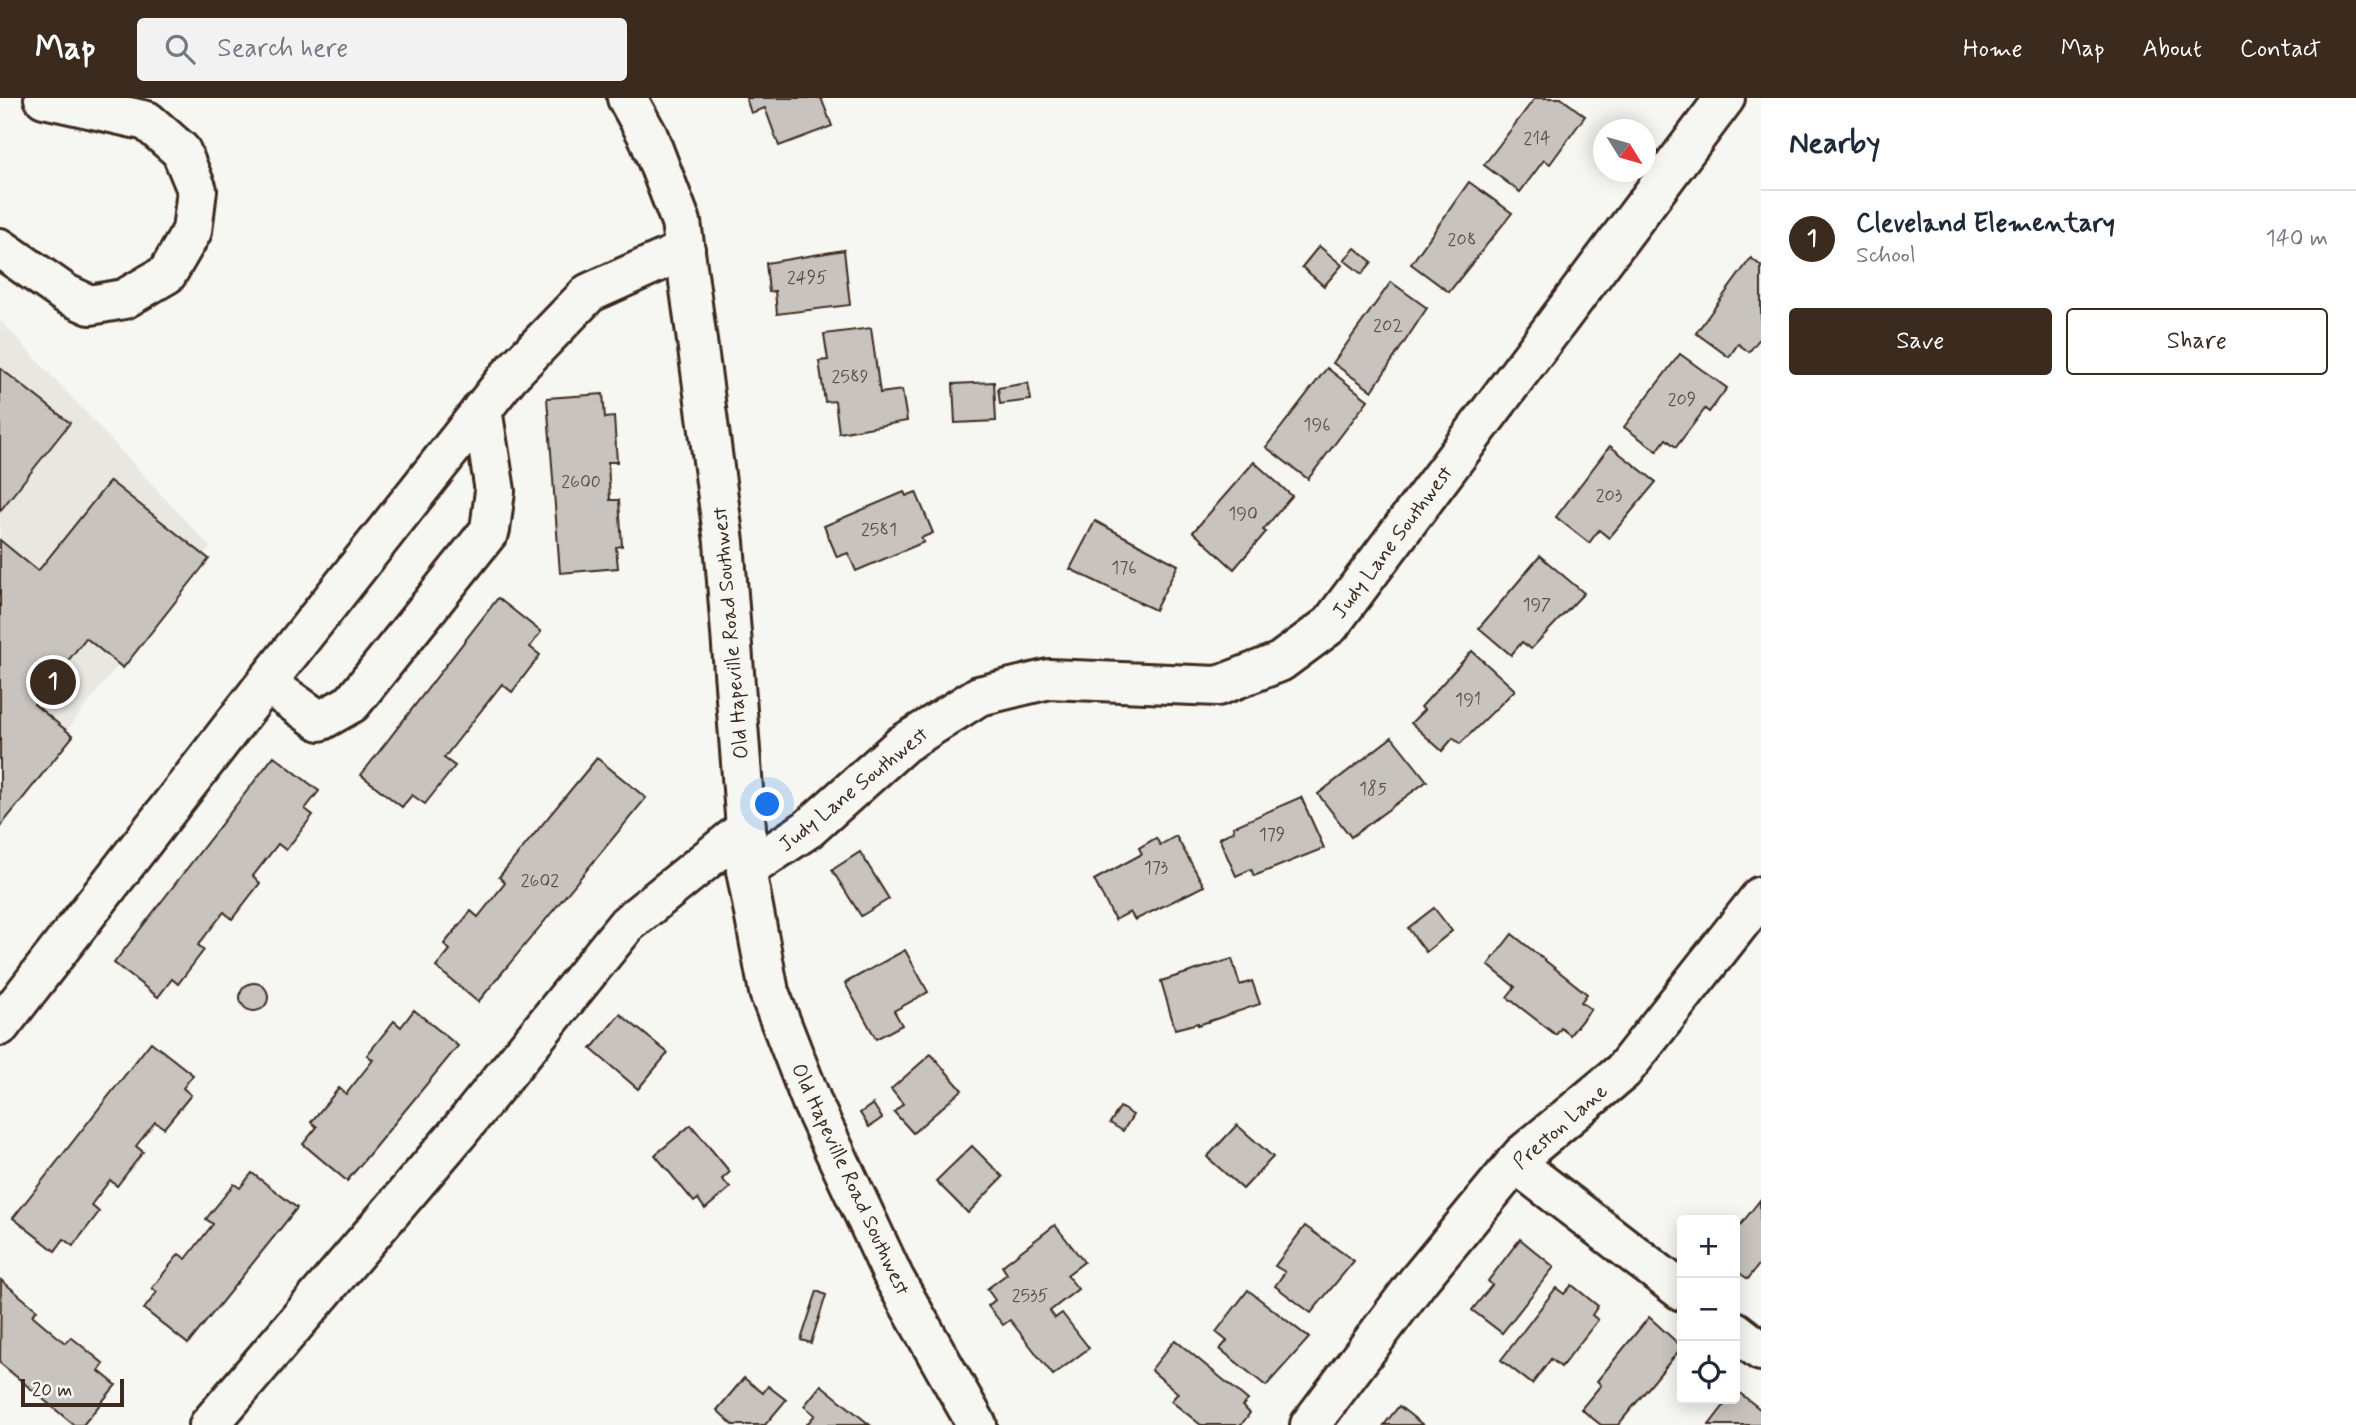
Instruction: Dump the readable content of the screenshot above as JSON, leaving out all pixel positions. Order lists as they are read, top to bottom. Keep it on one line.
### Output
{"streets":{"street":["Judy Lane Southwest","Old Hapeville Road Southwest","Preston Lane"]},"crossings":[["Judy Lane Southwest","Old Hapeville Road Southwest"]],"house_numbers":["214","208","2495","202","2589","209","196","2600","203","190","2581","176","197","191","185","179","173","2602","2535"],"scale_bar":"20 m","north":"bottom right","page":{"header":"Map","search":"Search here","nav":["Home","Map","About","Contact"],"heading":"Nearby","list":[{"mark":"1","name":"Cleveland Elementary","note":"School","value":"140 m"}],"buttons":["Save","Share"],"pins":"1","map_buttons":["+","−"],"scale":"20 m"}}
